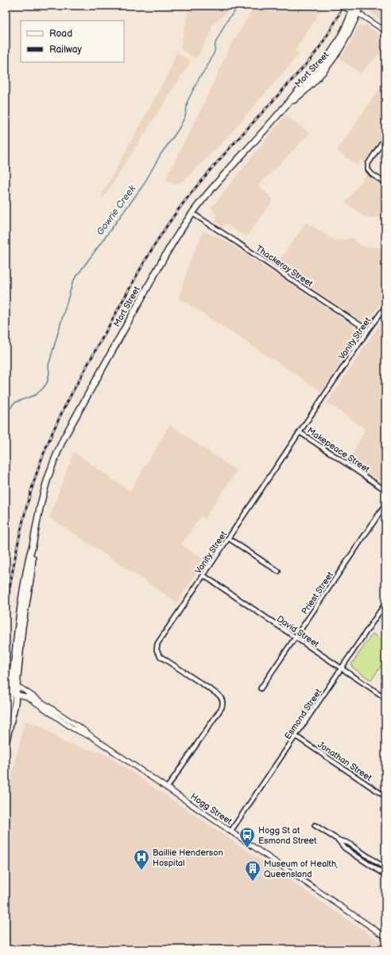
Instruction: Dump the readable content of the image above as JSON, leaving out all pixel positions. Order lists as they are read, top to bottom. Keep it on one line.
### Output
{"streets":{"main road":["Mort Street"],"street":["Thackeray Street","Vanity Street","Makepeace Street","Priest Street","David Street","Esmond Street","Jonathan Street","Hogg Street"]},"crossings":[["Mort Street","Thackeray Street"],["Mort Street","Hogg Street"],["Thackeray Street","Vanity Street"],["Vanity Street","Makepeace Street"],["Vanity Street","David Street"],["Vanity Street","Hogg Street"],["Priest Street","David Street"],["David Street","Esmond Street"],["Esmond Street","Jonathan Street"],["Esmond Street","Hogg Street"]],"water":["Gowrie Creek"],"places":{"bus stop":["Hogg St at Esmond Street"],"hospital":["Baillie Henderson Hospital"],"building":["Museum of Health, Queensland"]},"legend":["Road","Railway"]}
